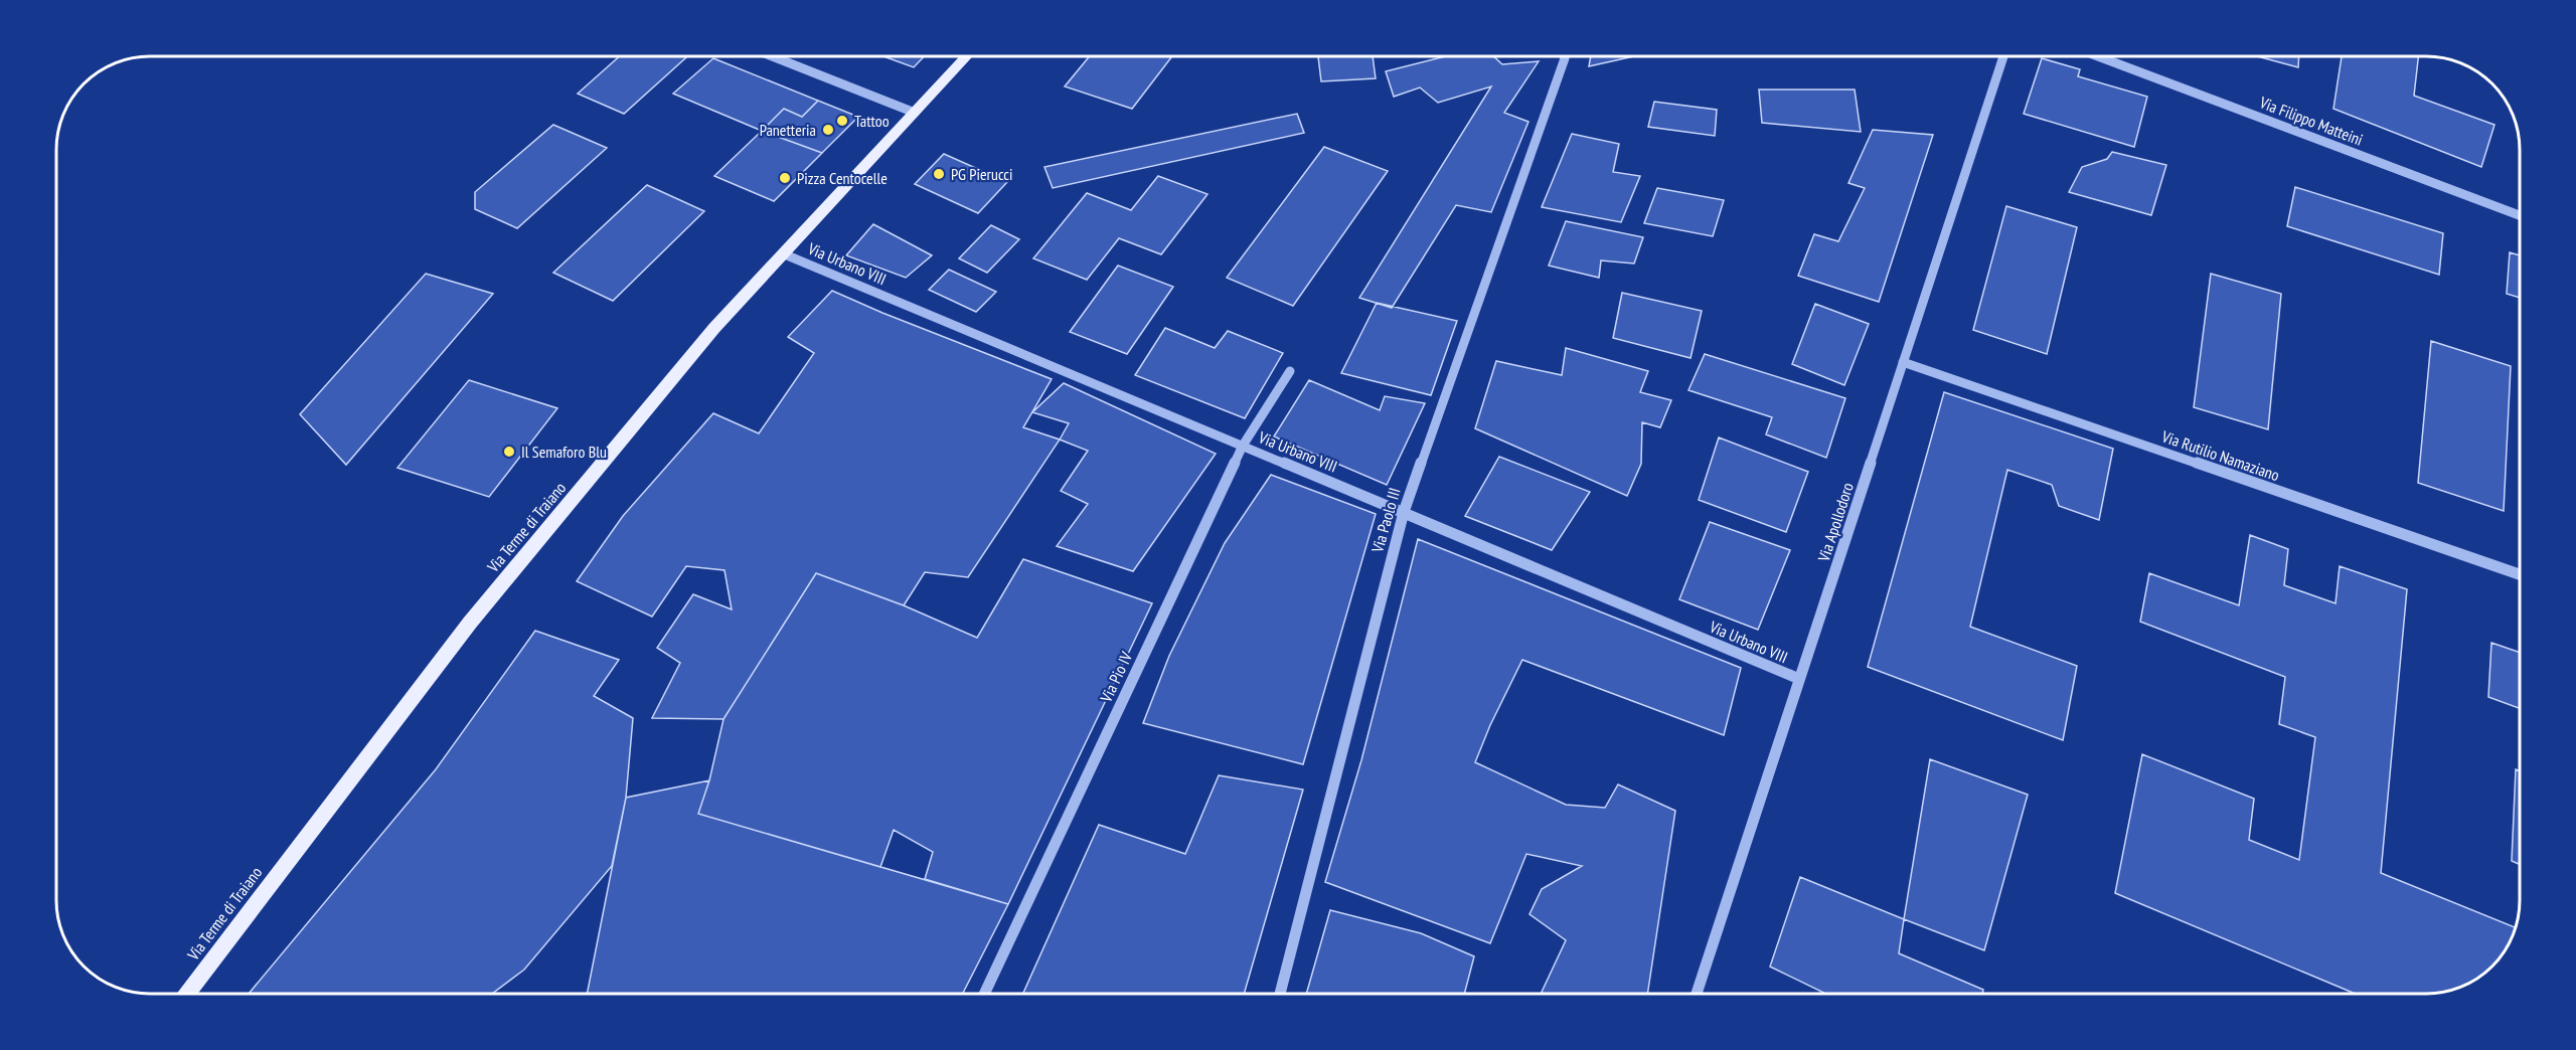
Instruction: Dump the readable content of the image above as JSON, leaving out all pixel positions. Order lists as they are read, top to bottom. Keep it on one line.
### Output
{"streets":{"main road":["Via Terme di Traiano"],"street":["Via Filippo Matteini","Via Urbano VIII","Via Rutilio Namaziano","Via Paolo III","Via Apollodoro","Via Pio IV"]},"crossings":[["Via Urbano VIII","Via Paolo III"],["Via Urbano VIII","Via Apollodoro"],["Via Urbano VIII","Via Terme di Traiano"],["Via Urbano VIII","Via Pio IV"],["Via Rutilio Namaziano","Via Apollodoro"]],"places":["Tattoo","Panetteria","PG Pierucci","Pizza Centocelle","Il Semaforo Blu"]}
